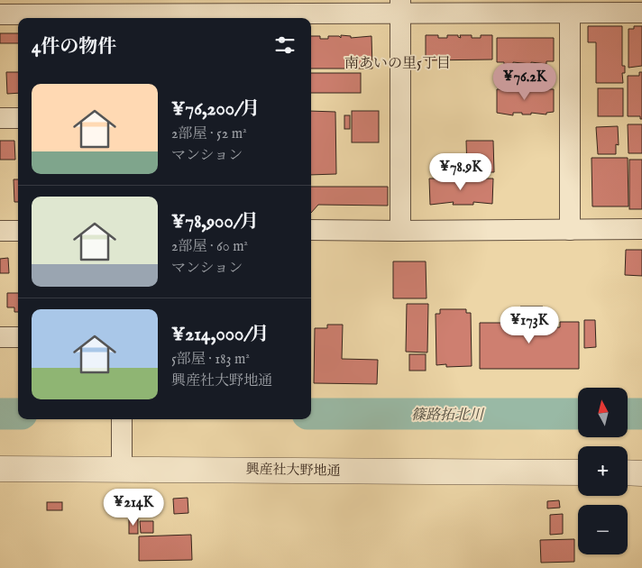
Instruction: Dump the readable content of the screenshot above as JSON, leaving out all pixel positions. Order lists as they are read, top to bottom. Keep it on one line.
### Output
{"streets":{"street":["興産社大野地通"]},"districts":["南あいの里5丁目"],"water":["篠路拓北川"],"north":"top","page":{"heading":"4件の物件","price":["¥76.2K","¥78.9K","¥173K","¥214K"],"list":[{"name":"¥76,200/月","note":"2部屋 · 52 m² · マンション"},{"name":"¥78,900/月","note":"2部屋 · 60 m² · マンション"},{"name":"¥214,000/月","note":"5部屋 · 183 m² · 興産社大野地通"}],"map_buttons":["+","−"]}}
